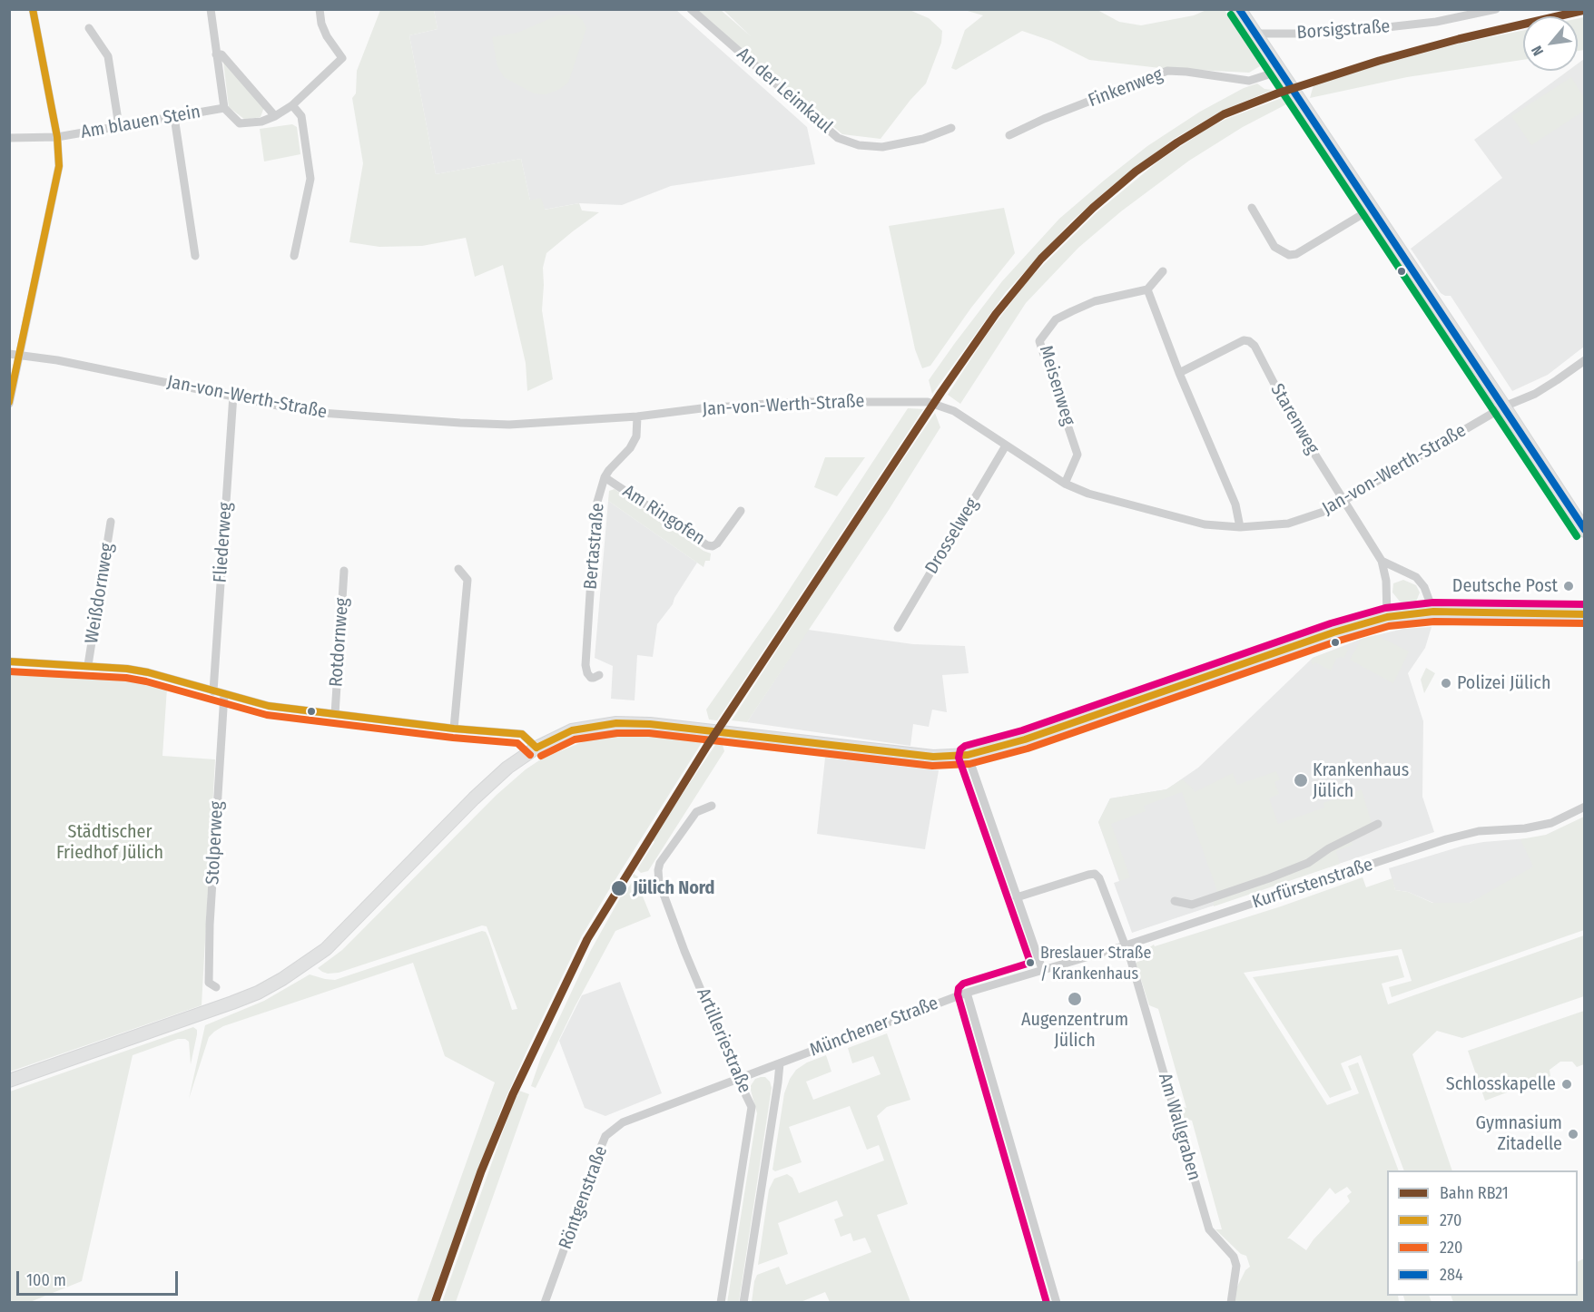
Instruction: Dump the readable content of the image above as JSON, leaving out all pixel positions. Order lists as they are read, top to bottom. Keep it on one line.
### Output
{"streets":{"street":["Borsigstraße","Finkenweg","An der Leimkaul","Am blauen Stein","Meisenweg","Jan-von-Werth-Straße","Starenweg","Am Ringofen","Drosselweg","Fliederweg","Bertastraße","Weißdornweg","Rotdornweg","Stolperweg","Kurfürstenstraße","Münchener Straße","Artilleriestraße","Am Wallgraben","Röntgenstraße"]},"crossings":[["Meisenweg","Jan-von-Werth-Straße"],["Jan-von-Werth-Straße","Starenweg"],["Jan-von-Werth-Straße","Drosselweg"],["Jan-von-Werth-Straße","Fliederweg"],["Jan-von-Werth-Straße","Bertastraße"],["Am Ringofen","Bertastraße"],["Kurfürstenstraße","Münchener Straße"],["Kurfürstenstraße","Am Wallgraben"],["Münchener Straße","Artilleriestraße"],["Münchener Straße","Röntgenstraße"],["Artilleriestraße","Röntgenstraße"]],"parks":["Städtischer Friedhof Jülich"],"places":["Deutsche Post","Polizei Jülich","Krankenhaus Jülich","Jülich Nord","Breslauer Straße / Krankenhaus","Augenzentrum Jülich","Schlosskapelle","Gymnasium Zitadelle"],"lines":["transit line 270","transit line 284","rail line RB21","transit line 220"],"legend":["Bahn RB21","270","220","284"],"scale_bar":"100 m","north":"bottom left"}
